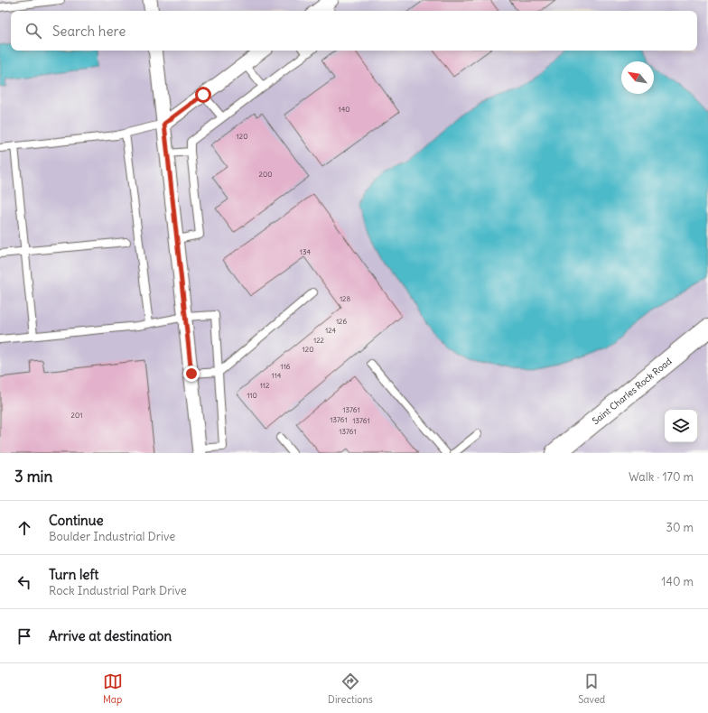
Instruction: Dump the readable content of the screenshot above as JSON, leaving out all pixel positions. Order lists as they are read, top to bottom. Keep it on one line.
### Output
{"streets":{"main road":["Saint Charles Rock Road"]},"house_numbers":["140","120","200","134","128","126","124","122","120","116","114","112","110","13761","201","13761","13761","13761"],"north":"top left","page":{"search":"Search here","heading":["3 min","Walk · 170 m"],"list":[["Continue","Boulder Industrial Drive","30 m"],["Turn left","Rock Industrial Park Drive","140 m"],"Arrive at destination"],"nav":["Map","Directions","Saved"]}}
